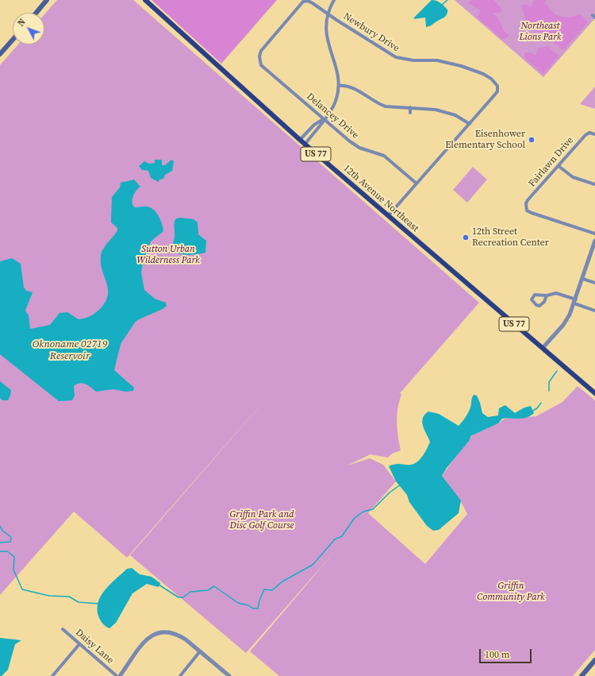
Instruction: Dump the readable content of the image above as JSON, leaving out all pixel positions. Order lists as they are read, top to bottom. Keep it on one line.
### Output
{"streets":{"main road":["US 77","12th Avenue Northeast"],"street":["Newbury Drive","Delancey Drive","Fairlawn Drive","Daisy Lane"]},"crossings":[["Newbury Drive","Delancey Drive"],["Newbury Drive","12th Avenue Northeast"]],"water":["Oknoname 02719 Reservoir"],"parks":["Northeast Lions Park","Sutton Urban Wilderness Park","Griffin Park and Disc Golf Course","Griffin Community Park"],"places":["Eisenhower Elementary School","12th Street Recreation Center"],"scale_bar":"100 m","north":"top left"}
